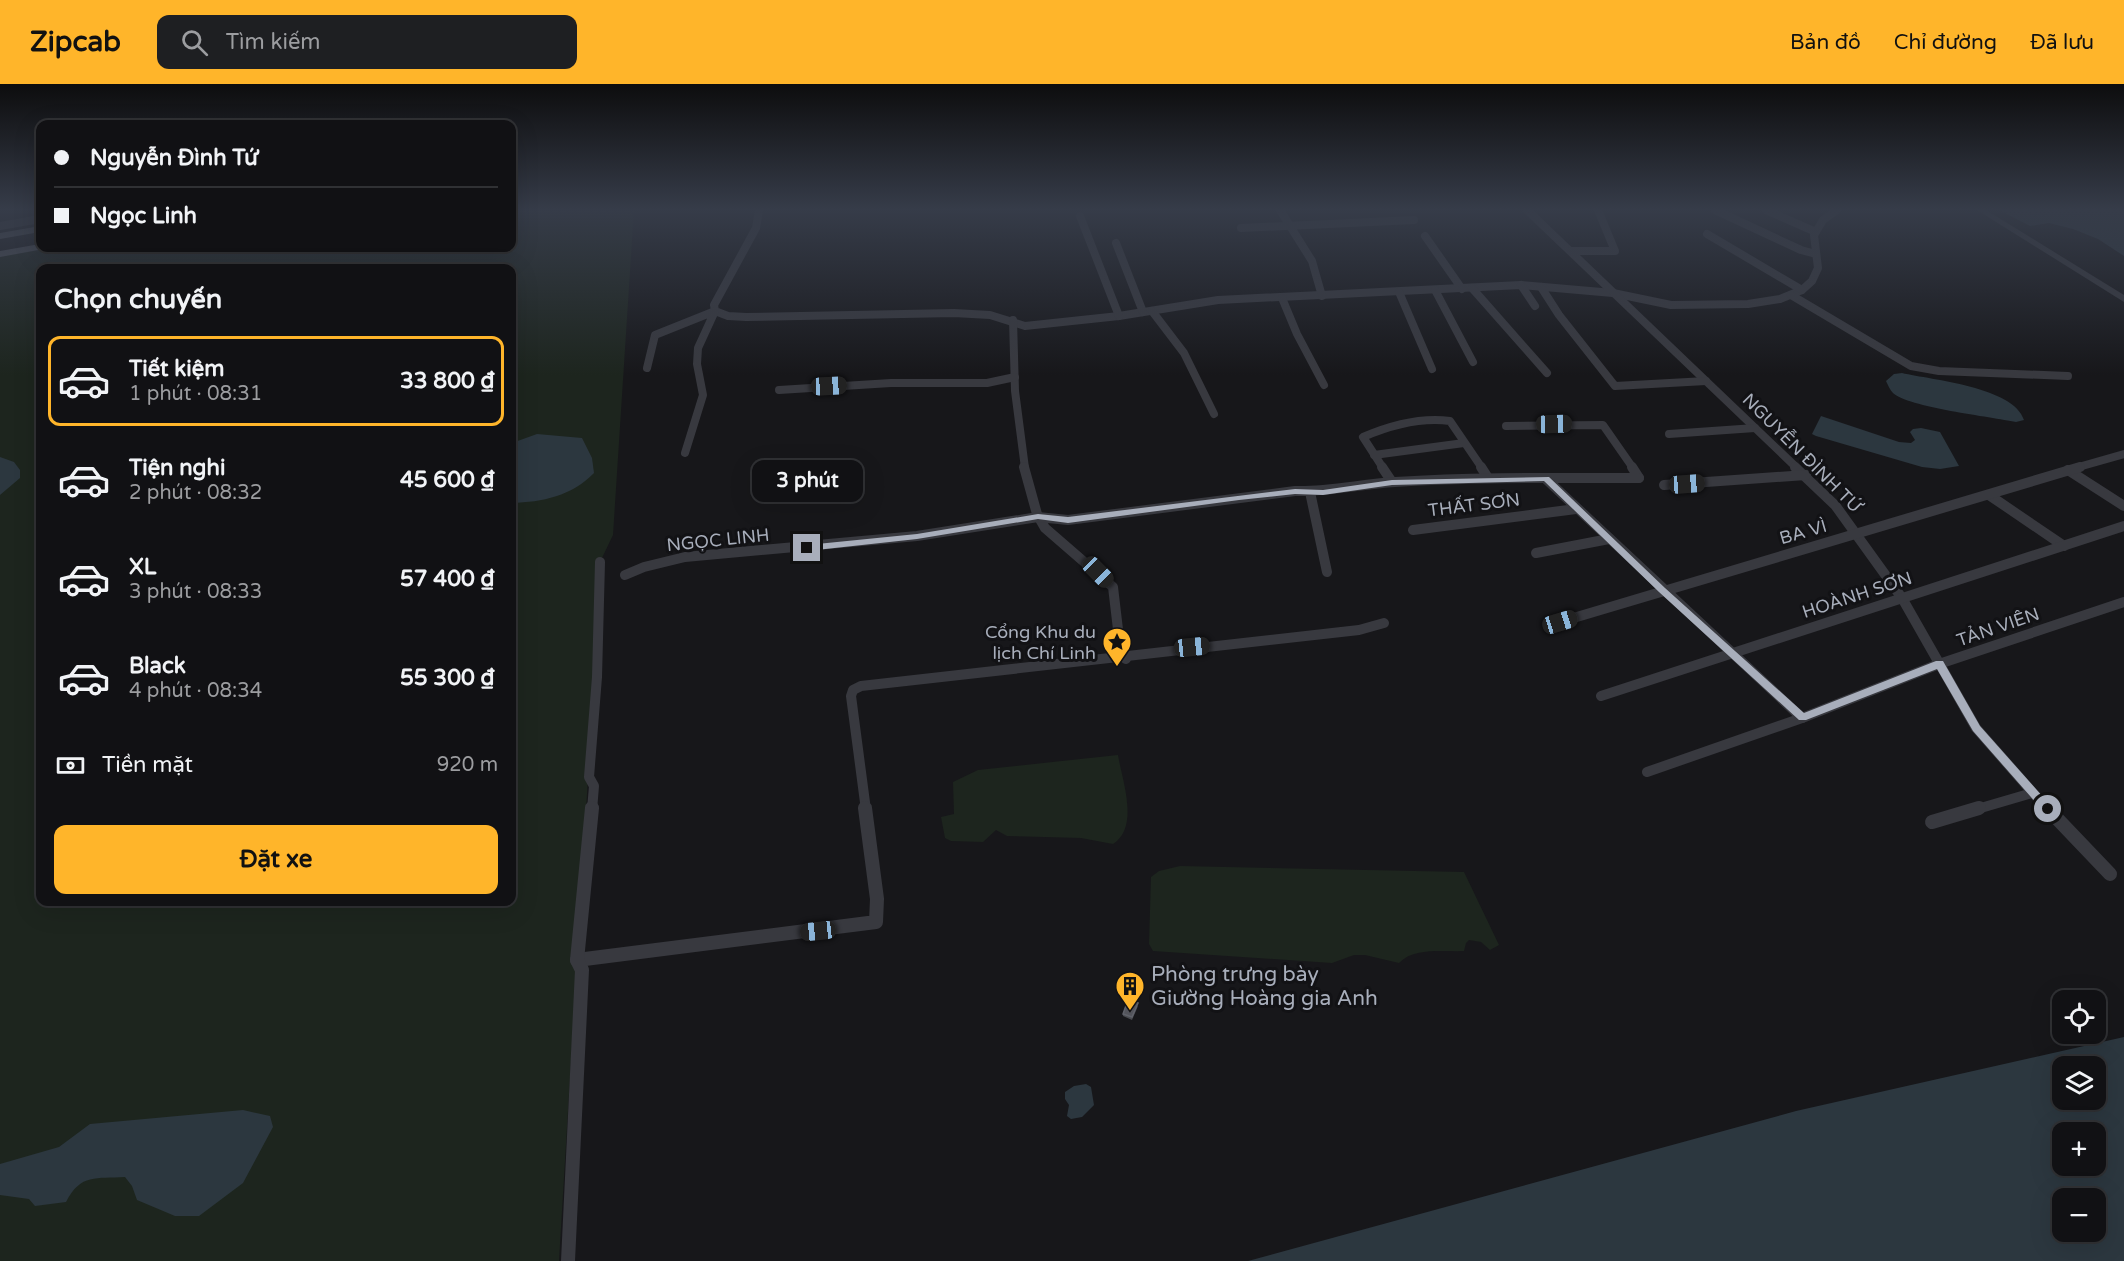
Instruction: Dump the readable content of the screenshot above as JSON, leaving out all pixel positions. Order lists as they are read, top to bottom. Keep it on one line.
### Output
{"streets":{"street":["NGUYỄN ĐÌNH TỨ","THẤT SƠN","BA VÌ","NGỌC LINH","HOÀNH SƠN","TẢN VIÊN"]},"crossings":[["NGUYỄN ĐÌNH TỨ","BA VÌ"],["NGUYỄN ĐÌNH TỨ","HOÀNH SƠN"],["NGUYỄN ĐÌNH TỨ","TẢN VIÊN"]],"places":{"place":["Cổng Khu du lịch Chí Linh"],"building":["Phòng trưng bày Giường Hoàng gia Anh"]},"page":{"header":"Zipcab","search":"Tìm kiếm","nav":["Bản đồ","Chỉ đường","Đã lưu"],"banner":["Nguyễn Đình Tứ","Ngọc Linh"],"heading":"Chọn chuyến","list":[{"name":"Tiết kiệm","note":"1 phút · 08:31","value":"33 800 ₫"},{"name":"Tiện nghi","note":"2 phút · 08:32","value":"45 600 ₫"},{"name":"XL","note":"3 phút · 08:33","value":"57 400 ₫"},{"name":"Black","note":"4 phút · 08:34","value":"55 300 ₫"}],"bubble":"3 phút","pay":["Tiền mặt","920 m"],"buttons":"Đặt xe","map_buttons":["+","−"]}}
